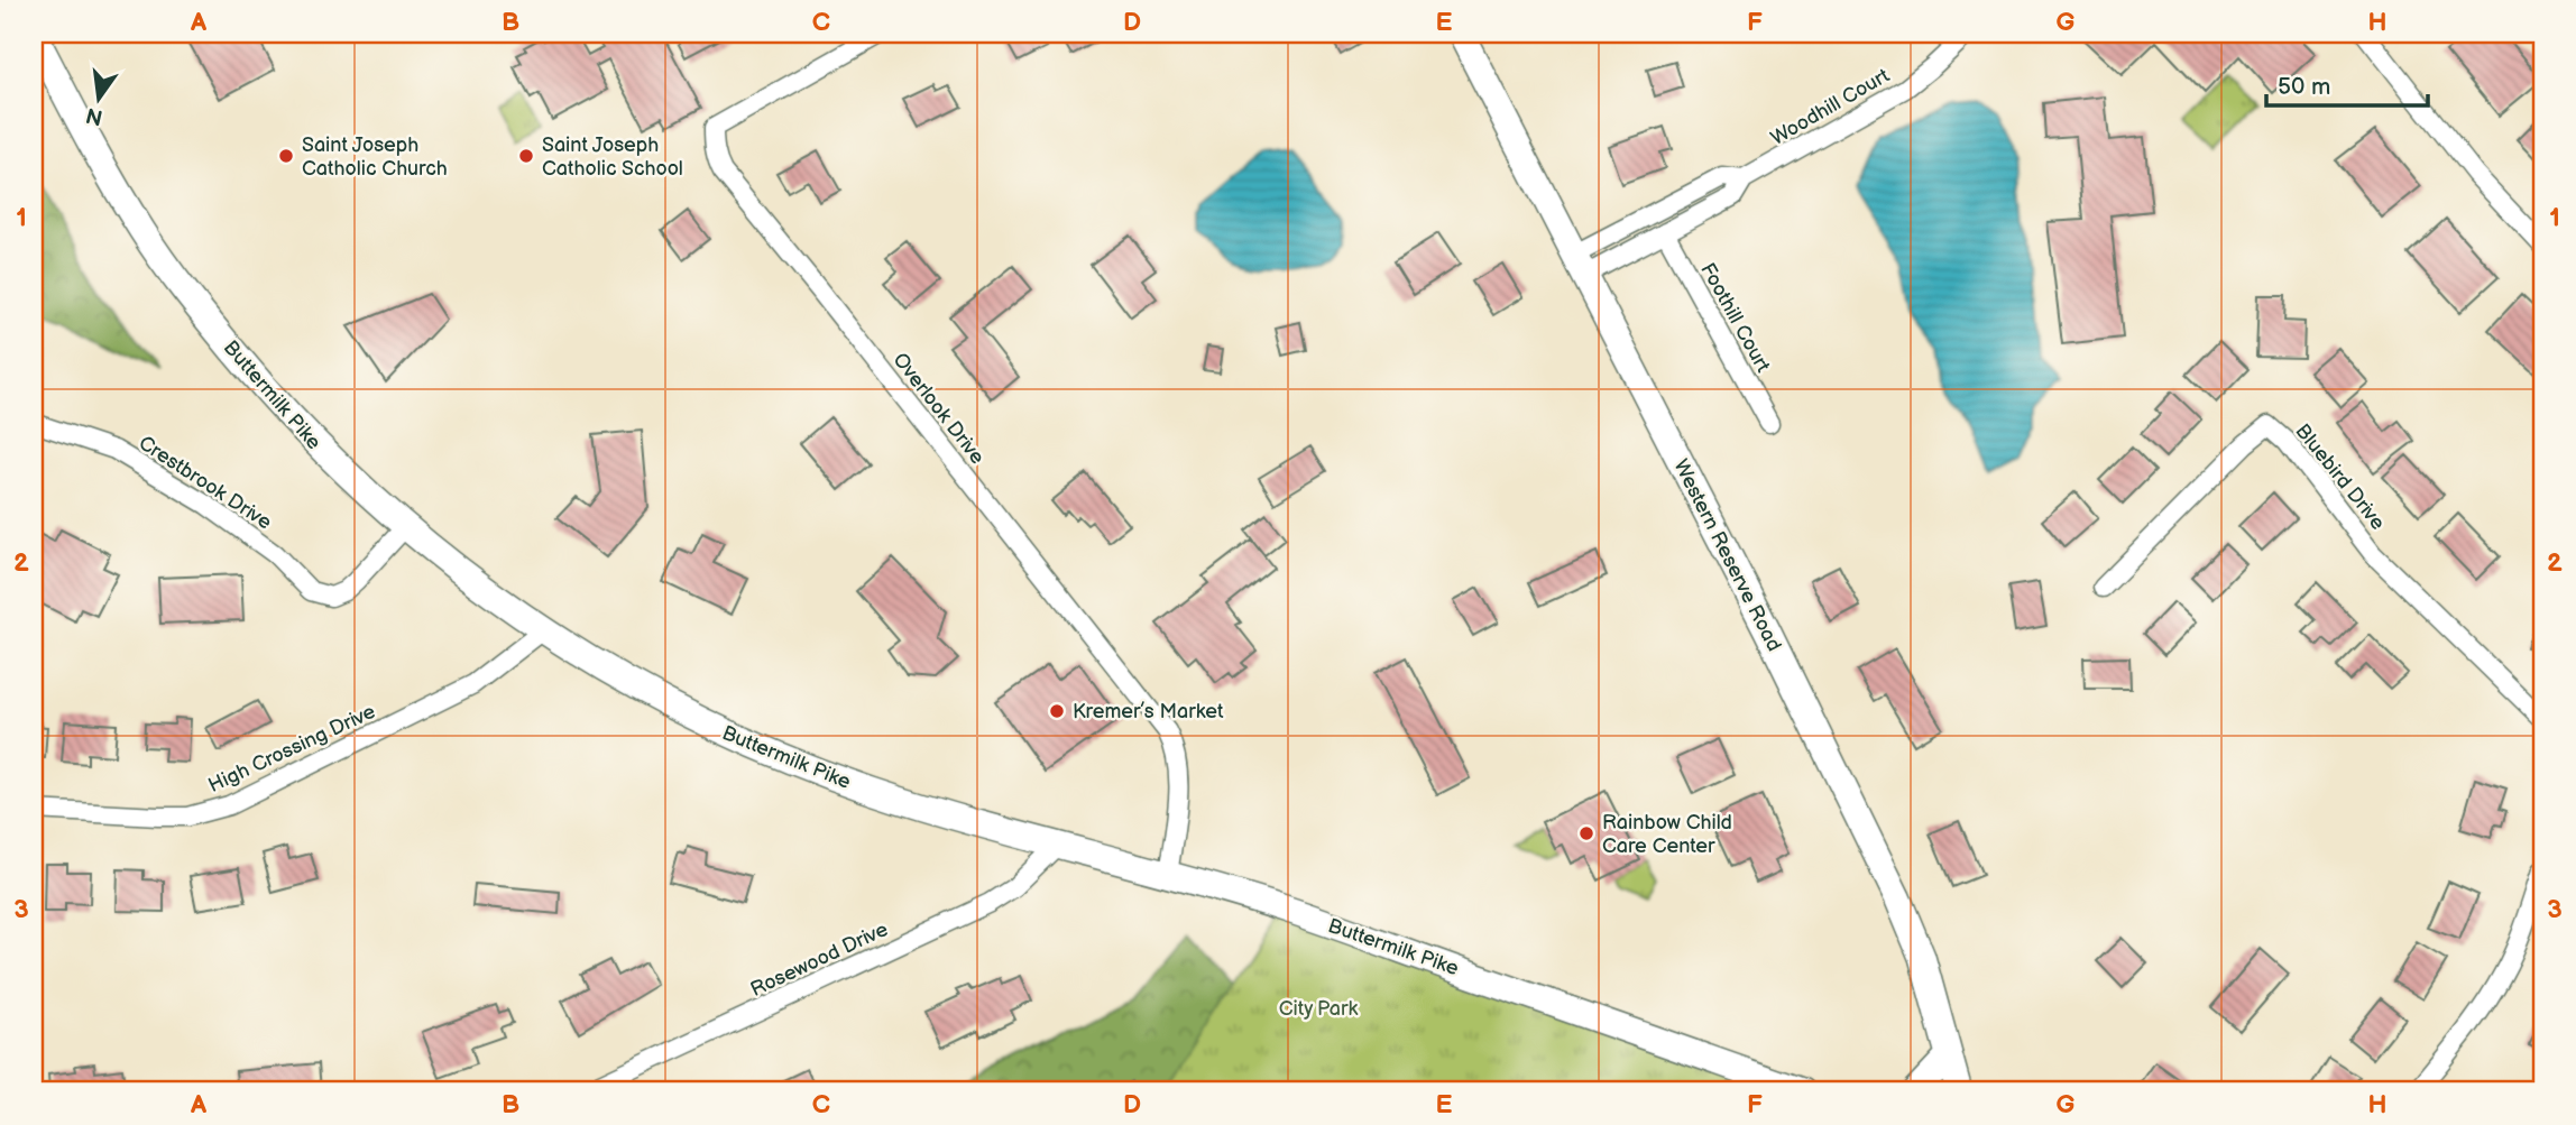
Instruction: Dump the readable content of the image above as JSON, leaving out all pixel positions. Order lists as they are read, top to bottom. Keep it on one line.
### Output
{"streets":{"main road":["Buttermilk Pike","Western Reserve Road"],"street":["Woodhill Court","Foothill Court","Overlook Drive","Bluebird Drive","Crestbrook Drive","High Crossing Drive","Rosewood Drive"]},"crossings":[["Woodhill Court","Foothill Court"],["Woodhill Court","Western Reserve Road"],["Buttermilk Pike","Overlook Drive"],["Buttermilk Pike","Crestbrook Drive"],["Buttermilk Pike","High Crossing Drive"],["Buttermilk Pike","Rosewood Drive"]],"parks":["City Park"],"places":["Saint Joseph Catholic Church","Saint Joseph Catholic School","Kremer’s Market","Rainbow Child Care Center"],"scale_bar":"50 m","north":"bottom","grid":{"columns":["A","B","C","D","E","F","G","H"],"rows":["1","2","3"]}}
